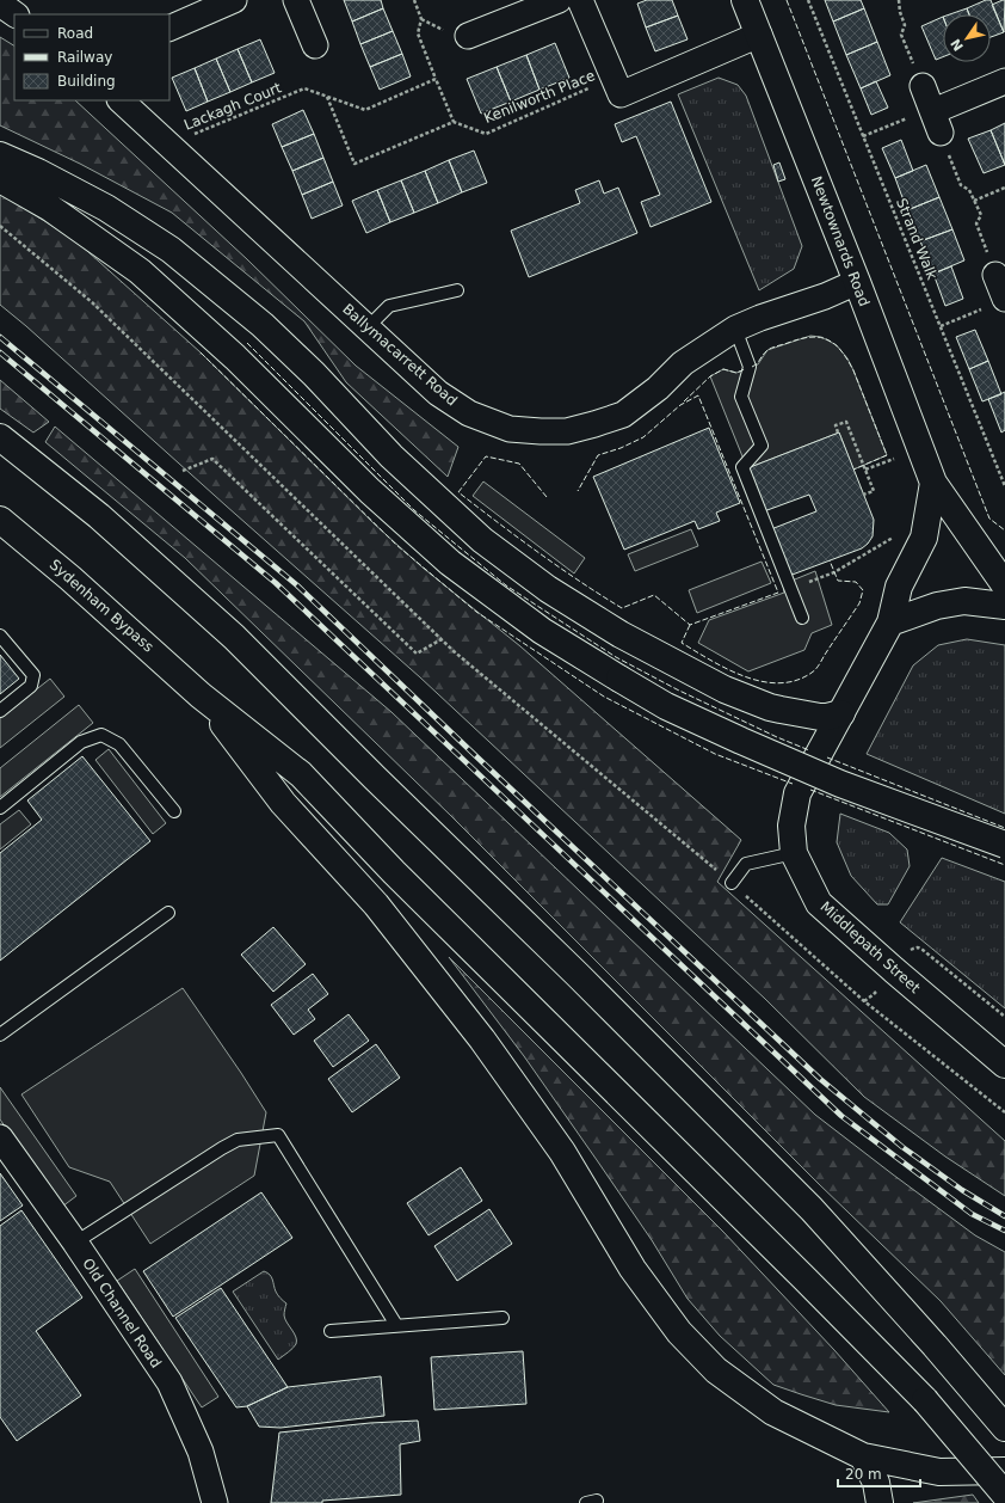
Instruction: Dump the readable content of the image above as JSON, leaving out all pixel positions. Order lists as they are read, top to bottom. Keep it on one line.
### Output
{"streets":{"main road":["Newtownards Road","Sydenham Bypass","Middlepath Street"],"street":["Ballymacarrett Road","Old Channel Road"],"path":["Kenilworth Place","Lackagh Court","Strand Walk"]},"crossings":[["Lackagh Court","Ballymacarrett Road"],["Newtownards Road","Ballymacarrett Road"]],"legend":["Road","Railway","Building"],"scale_bar":"20 m","north":"bottom left"}
